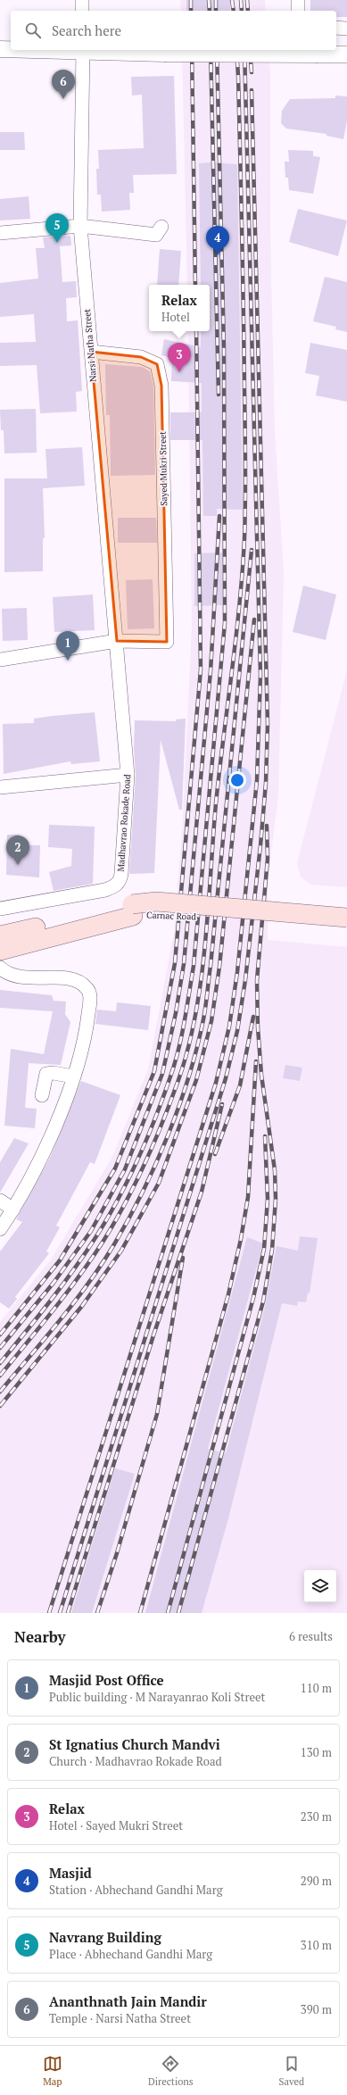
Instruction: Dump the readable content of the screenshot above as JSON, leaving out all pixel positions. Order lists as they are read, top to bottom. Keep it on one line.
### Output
{"streets":{"main road":["Carnac Road"],"street":["Narsi Natha Street","Sayed Mukri Street","Madhavrao Rokade Road"]},"crossings":[["Narsi Natha Street","Sayed Mukri Street"],["Narsi Natha Street","Madhavrao Rokade Road"],["Sayed Mukri Street","Madhavrao Rokade Road"]],"page":{"search":"Search here","pins":["6","5","4","3","1","2"],"popup":["Relax","Hotel"],"heading":["Nearby","6 results"],"list":[{"mark":"1","name":"Masjid Post Office","note":"Public building · M Narayanrao Koli Street","value":"110 m"},{"mark":"2","name":"St Ignatius Church Mandvi","note":"Church · Madhavrao Rokade Road","value":"130 m"},{"mark":"3","name":"Relax","note":"Hotel · Sayed Mukri Street","value":"230 m"},{"mark":"4","name":"Masjid","note":"Station · Abhechand Gandhi Marg","value":"290 m"},{"mark":"5","name":"Navrang Building","note":"Place · Abhechand Gandhi Marg","value":"310 m"},{"mark":"6","name":"Ananthnath Jain Mandir","note":"Temple · Narsi Natha Street","value":"390 m"}],"nav":["Map","Directions","Saved"]}}
